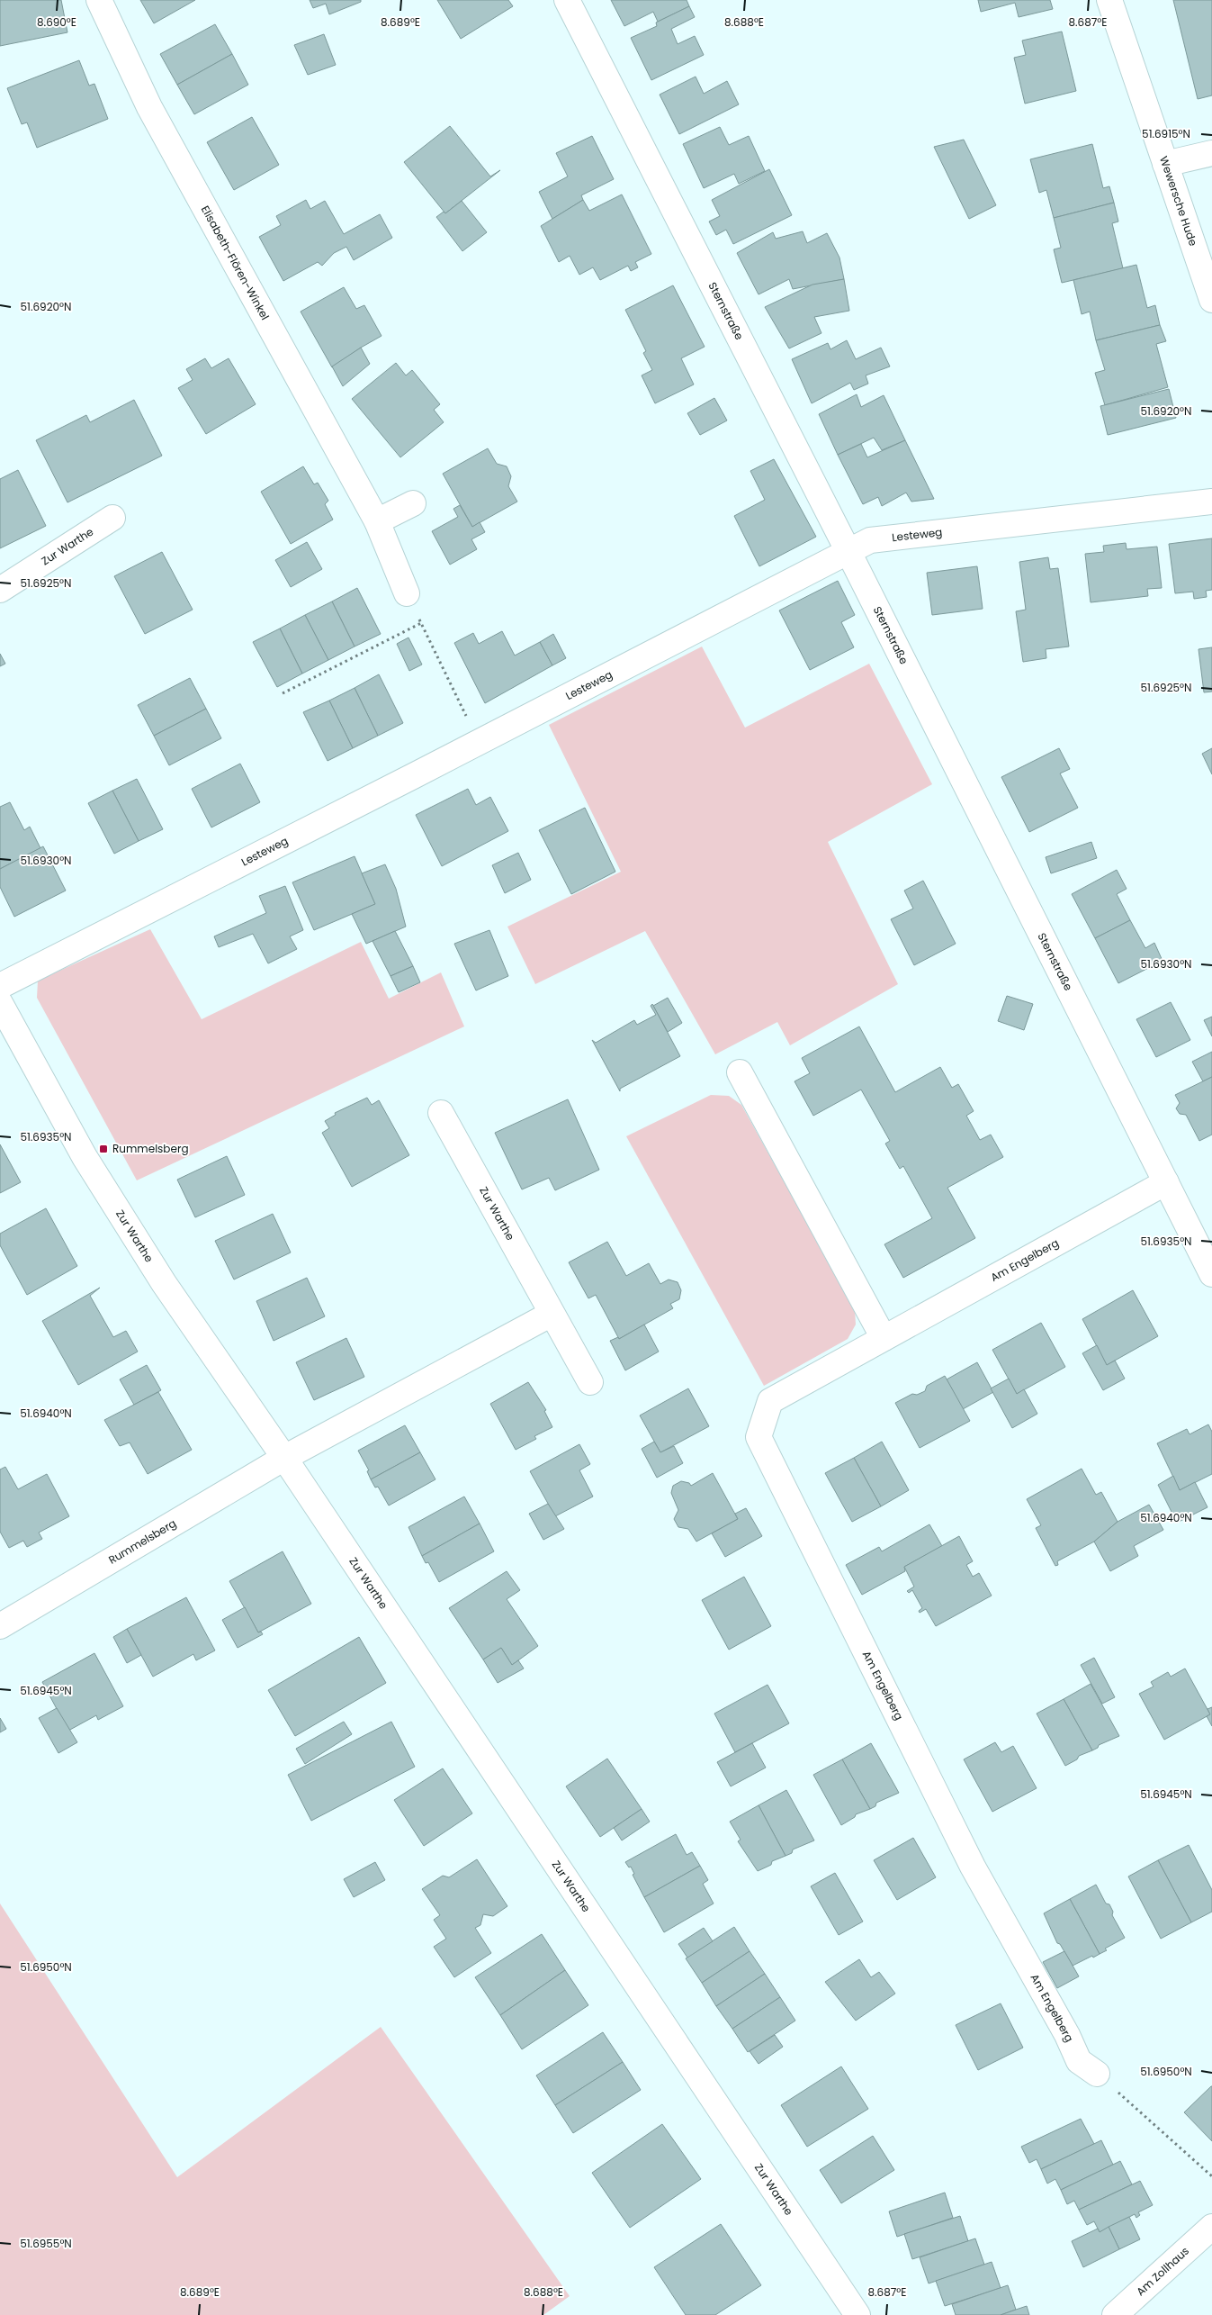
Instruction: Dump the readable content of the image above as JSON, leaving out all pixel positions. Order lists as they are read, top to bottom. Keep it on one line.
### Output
{"streets":{"street":["Wewersche Hude","Elisabeth-Flören-Winkel","Sternstraße","Lesteweg","Zur Warthe","Am Engelberg","Rummelsberg","Am Zollhaus"]},"crossings":[["Sternstraße","Lesteweg"],["Sternstraße","Am Engelberg"],["Zur Warthe","Rummelsberg"]],"places":{"transit":["Rummelsberg"]},"coordinates":["8.690°E","8.689°E","8.688°E","8.687°E","51.6915°N","51.6920°N","51.6925°N","51.6930°N","51.6935°N","51.6940°N","51.6945°N","51.6950°N","51.6955°N"]}
